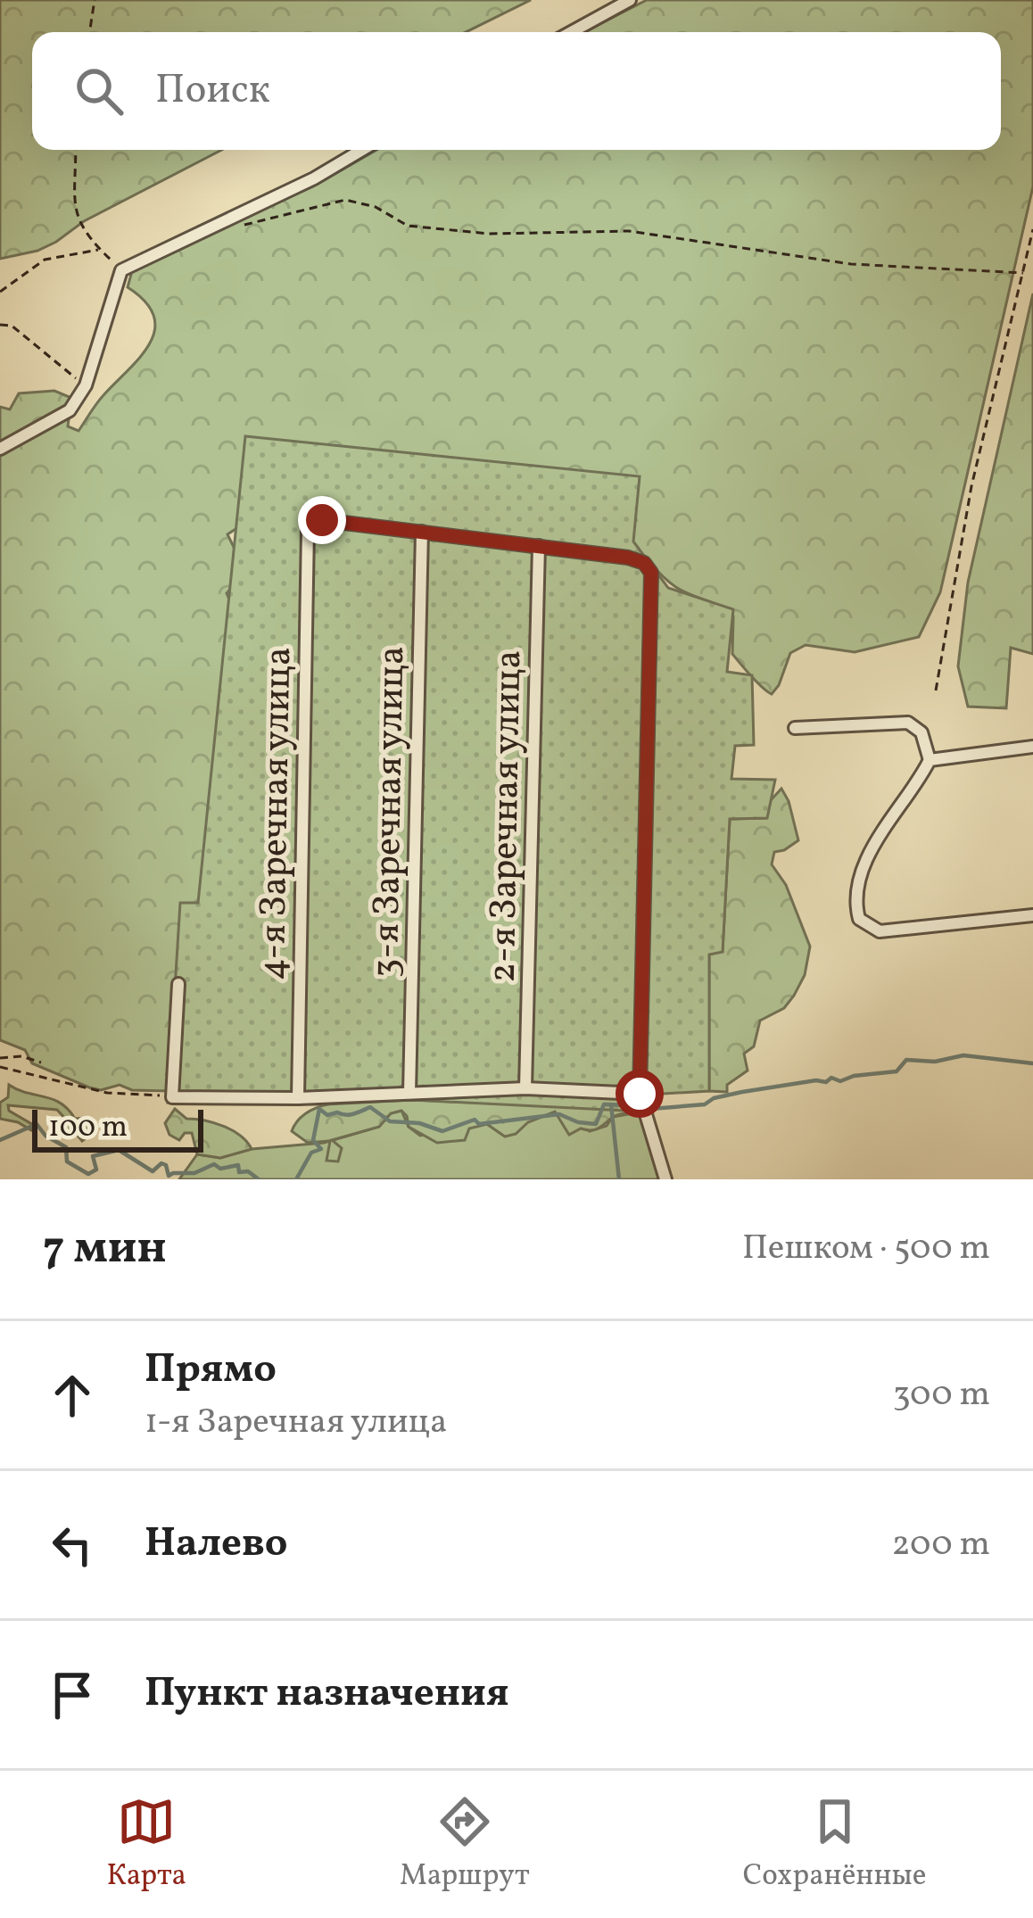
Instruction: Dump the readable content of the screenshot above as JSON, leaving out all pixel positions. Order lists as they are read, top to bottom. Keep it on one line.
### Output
{"streets":{"street":["3-я Заречная улица","4-я Заречная улица","2-я Заречная улица"]},"crossings":[["3-я Заречная улица","4-я Заречная улица"]],"scale_bar":"100 m","page":{"search":"Поиск","scale":"100 m","heading":["7 мин","Пешком · 500 m"],"list":[["Прямо","1-я Заречная улица","300 m"],["Налево","200 m"],"Пункт назначения"],"nav":["Карта","Маршрут","Сохранённые"]}}
